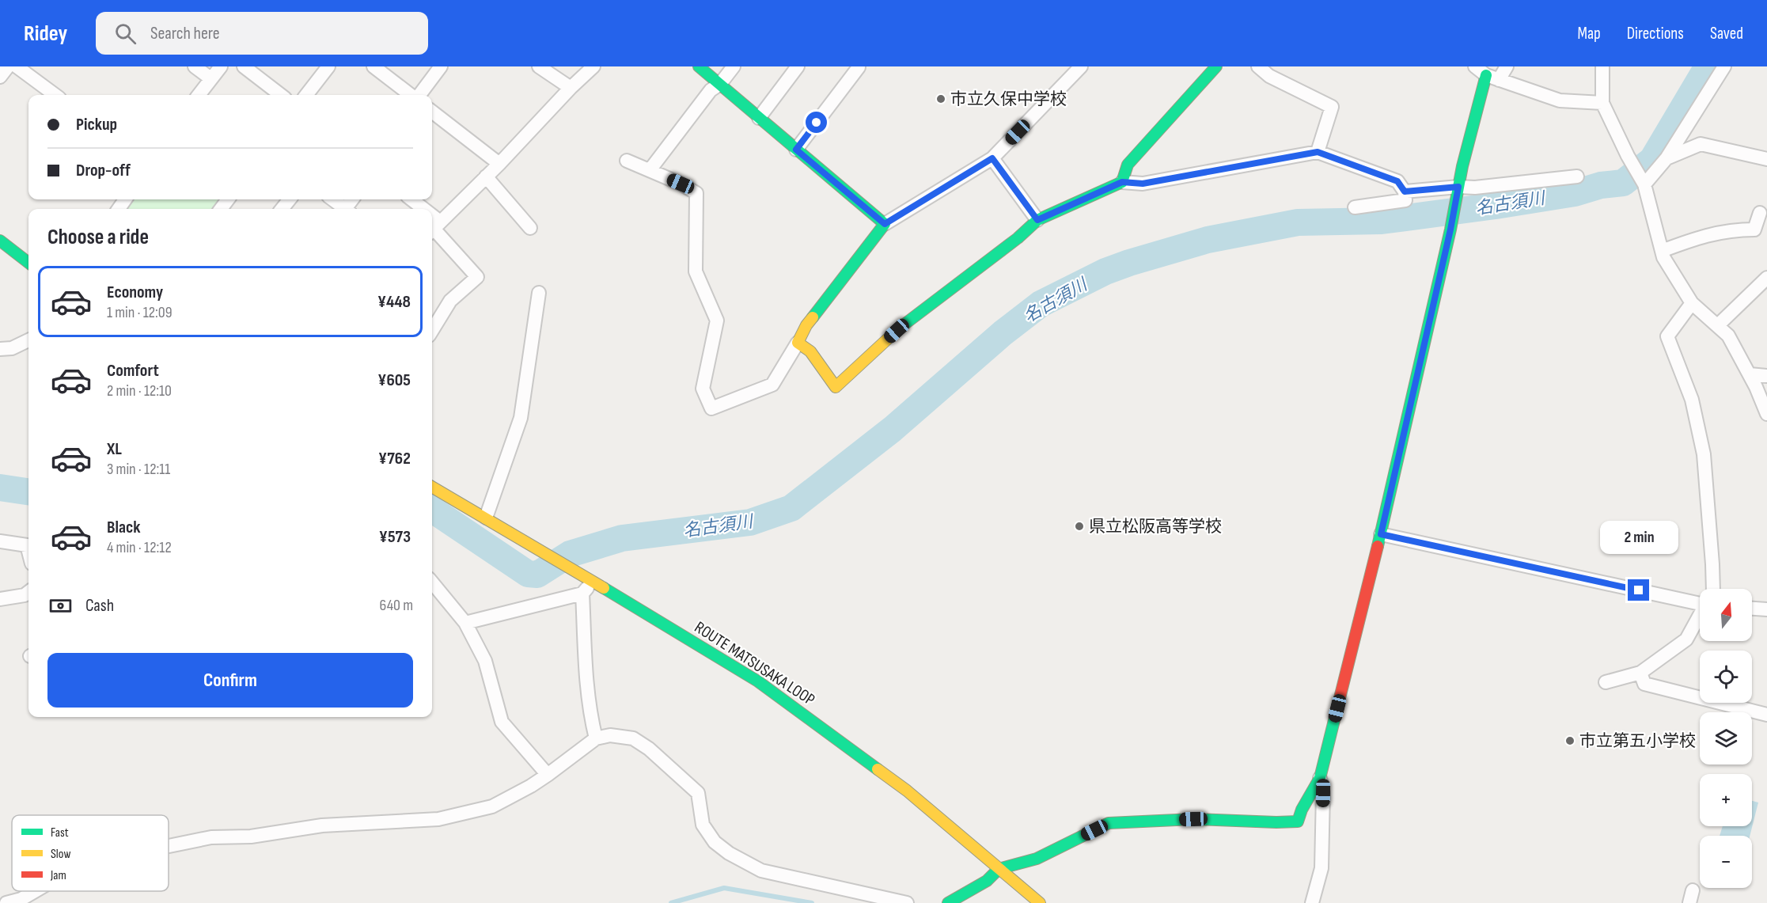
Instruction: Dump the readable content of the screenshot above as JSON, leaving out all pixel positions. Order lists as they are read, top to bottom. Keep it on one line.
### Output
{"streets":{"street":["ROUTE MATSUSAKA LOOP"]},"water":["名古須川"],"places":["市立久保中学校","県立松阪高等学校","市立第五小学校"],"legend":["Fast","Slow","Jam"],"north":"top","page":{"header":"Ridey","search":"Search here","nav":["Map","Directions","Saved"],"banner":["Pickup","Drop-off"],"heading":"Choose a ride","list":[{"name":"Economy","note":"1 min · 12:09","value":"¥448"},{"name":"Comfort","note":"2 min · 12:10","value":"¥605"},{"name":"XL","note":"3 min · 12:11","value":"¥762"},{"name":"Black","note":"4 min · 12:12","value":"¥573"}],"bubble":"2 min","pay":["Cash","640 m"],"map_buttons":["+","−"],"buttons":"Confirm"}}
